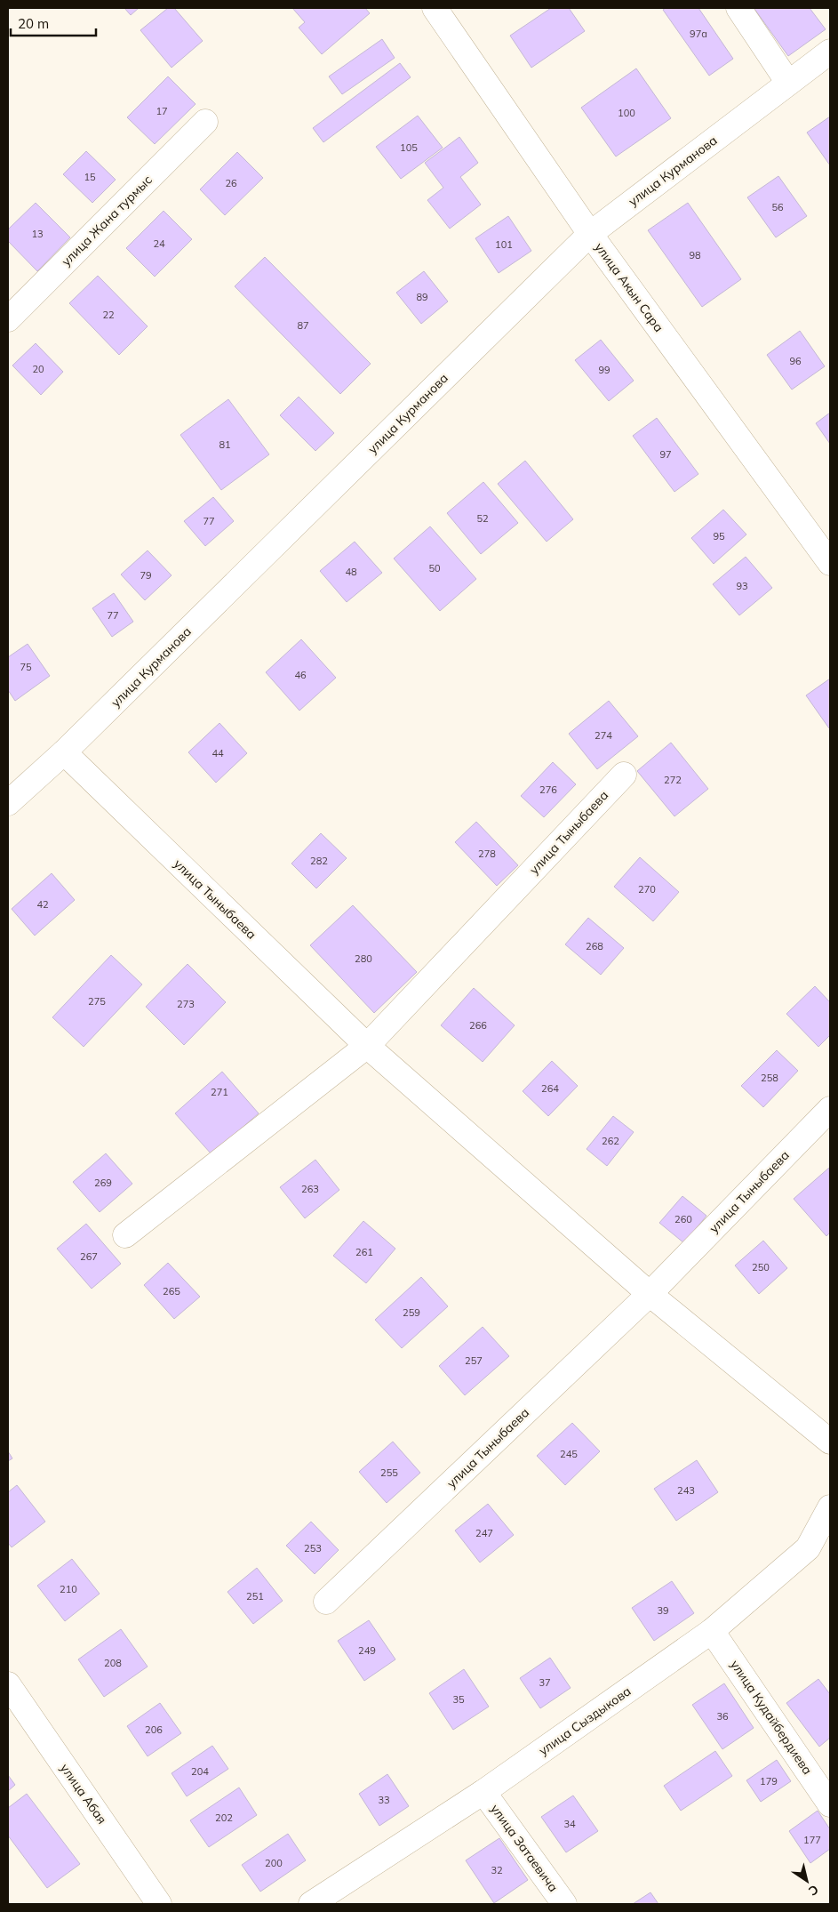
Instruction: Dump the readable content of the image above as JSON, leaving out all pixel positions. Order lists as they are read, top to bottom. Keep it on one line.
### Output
{"streets":{"street":["улица Курманова","улица Жана турмыс","улица Акын Сара","улица Тыныбаева","улица Кудайбердиева","улица Сыздыкова","улица Абая","улица Затаевича"]},"crossings":[["улица Курманова","улица Акын Сара"],["улица Курманова","улица Тыныбаева"],["улица Кудайбердиева","улица Сыздыкова"],["улица Сыздыкова","улица Затаевича"]],"house_numbers":["97а","17","100","105","15","26","56","13","24","101","98","89","22","87","96","20","99","81","97","52","77","95","50","48","79","93","77","75","46","274","44","272","276","278","282","270","42","268","280","275","273","266","258","264","271","262","269","263","260","261","267","250","265","259","257","245","255","243","247","253","210","251","39","249","208","37","35","36","206","204","179","33","202","34","177","200","32"],"scale_bar":"20 m","north":"bottom right"}
